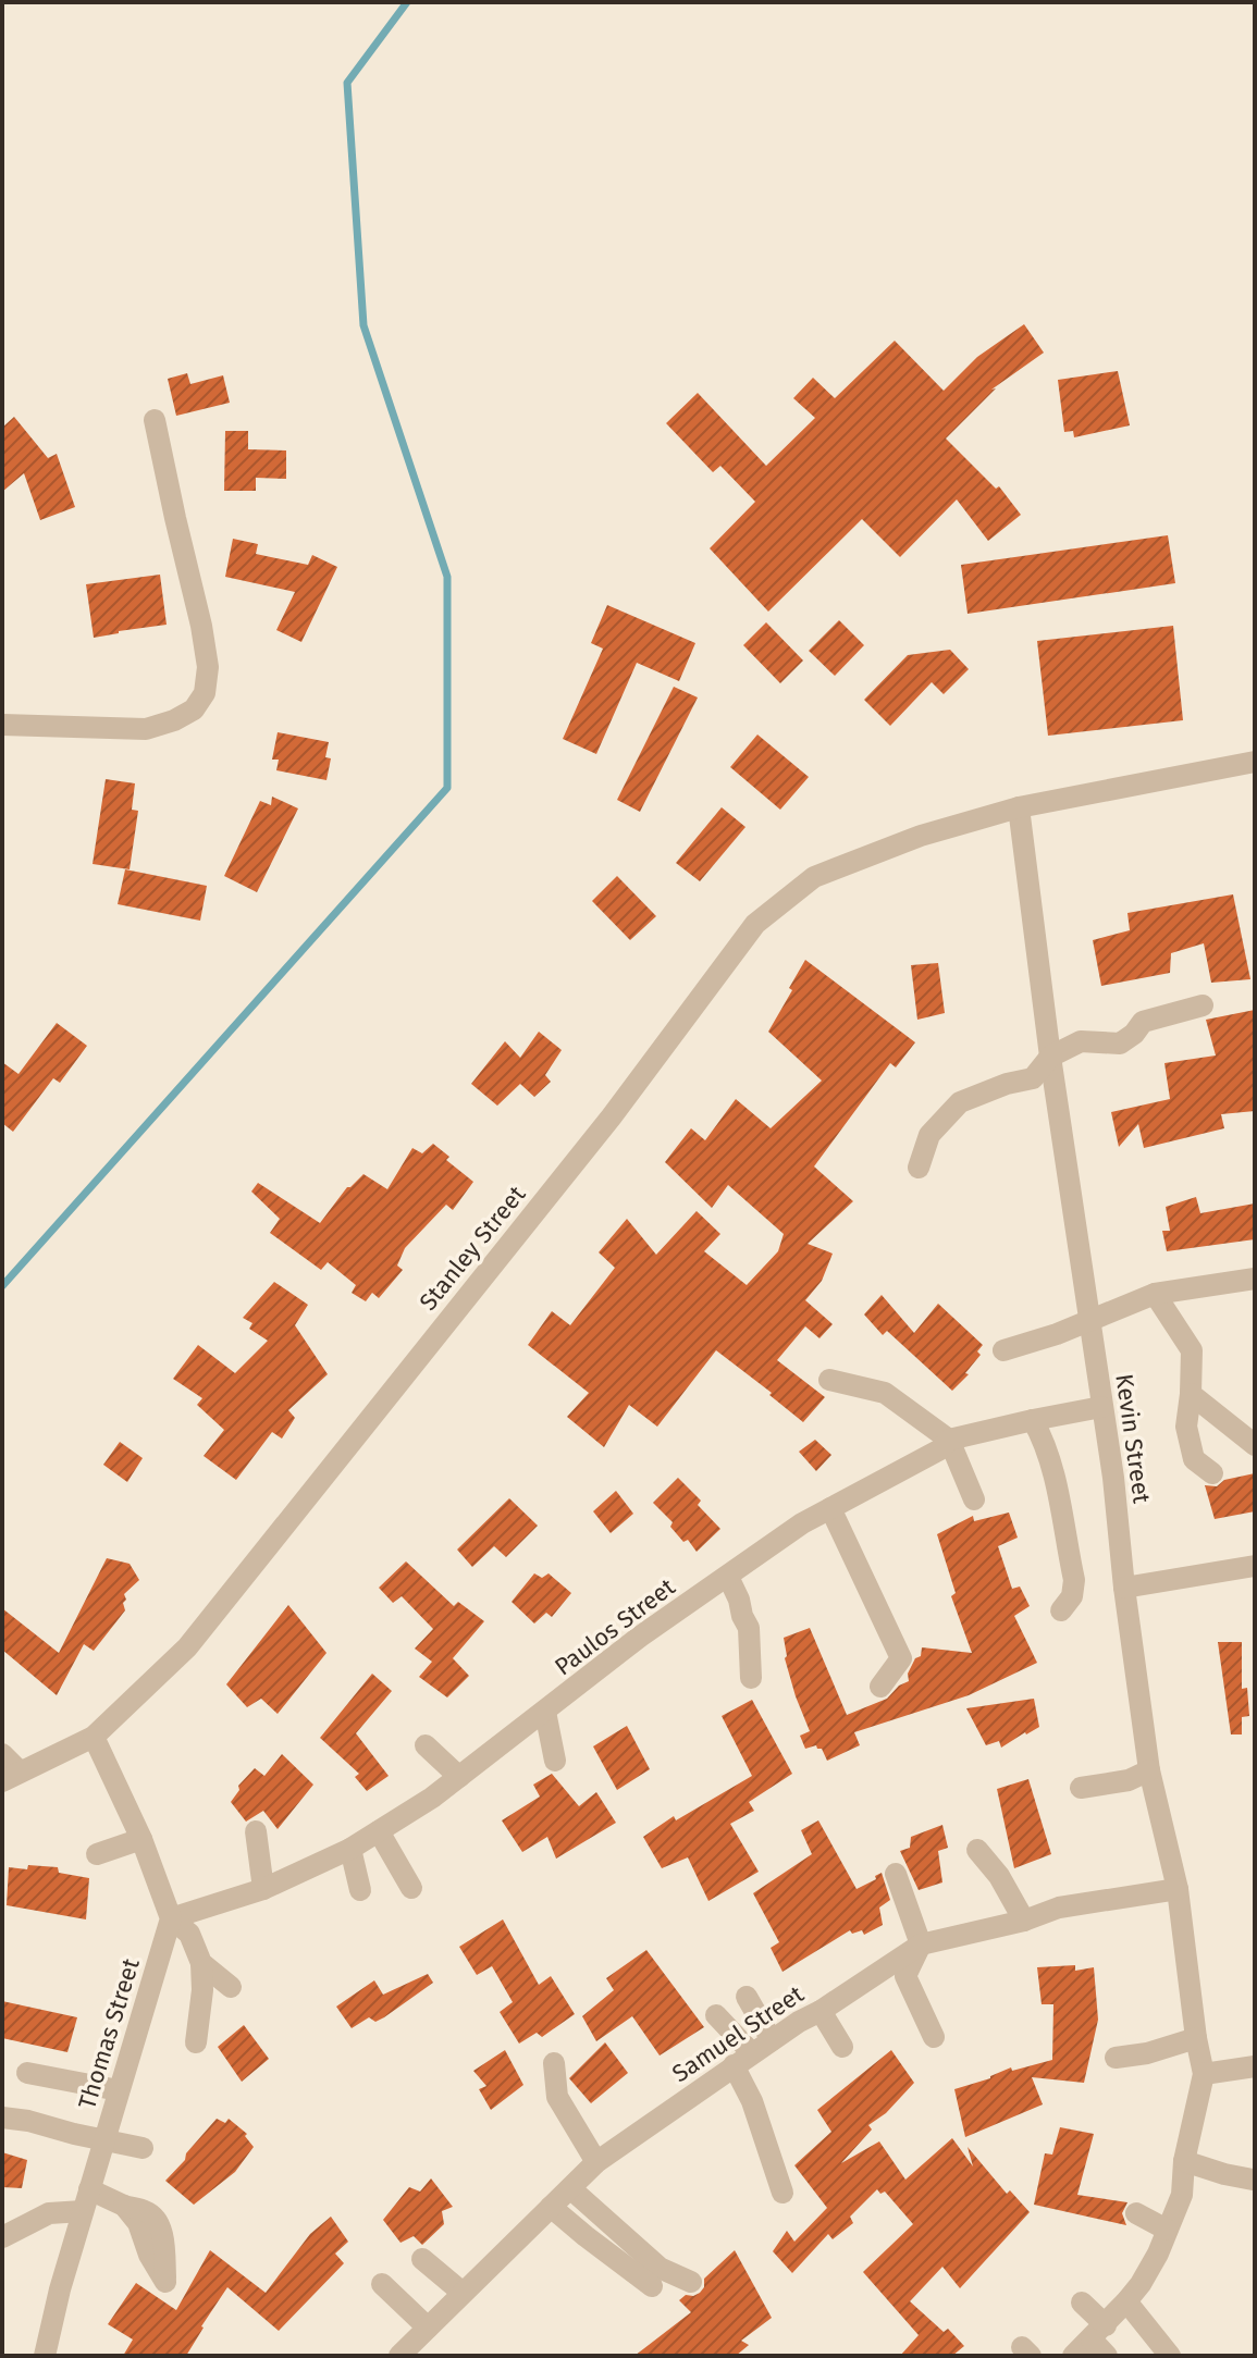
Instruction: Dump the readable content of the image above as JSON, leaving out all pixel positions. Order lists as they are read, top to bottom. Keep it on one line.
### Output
{"streets":{"street":["Stanley Street","Kevin Street","Paulos Street","Thomas Street","Samuel Street"]},"crossings":[["Stanley Street","Kevin Street"],["Kevin Street","Paulos Street"],["Kevin Street","Samuel Street"],["Paulos Street","Thomas Street"]]}
